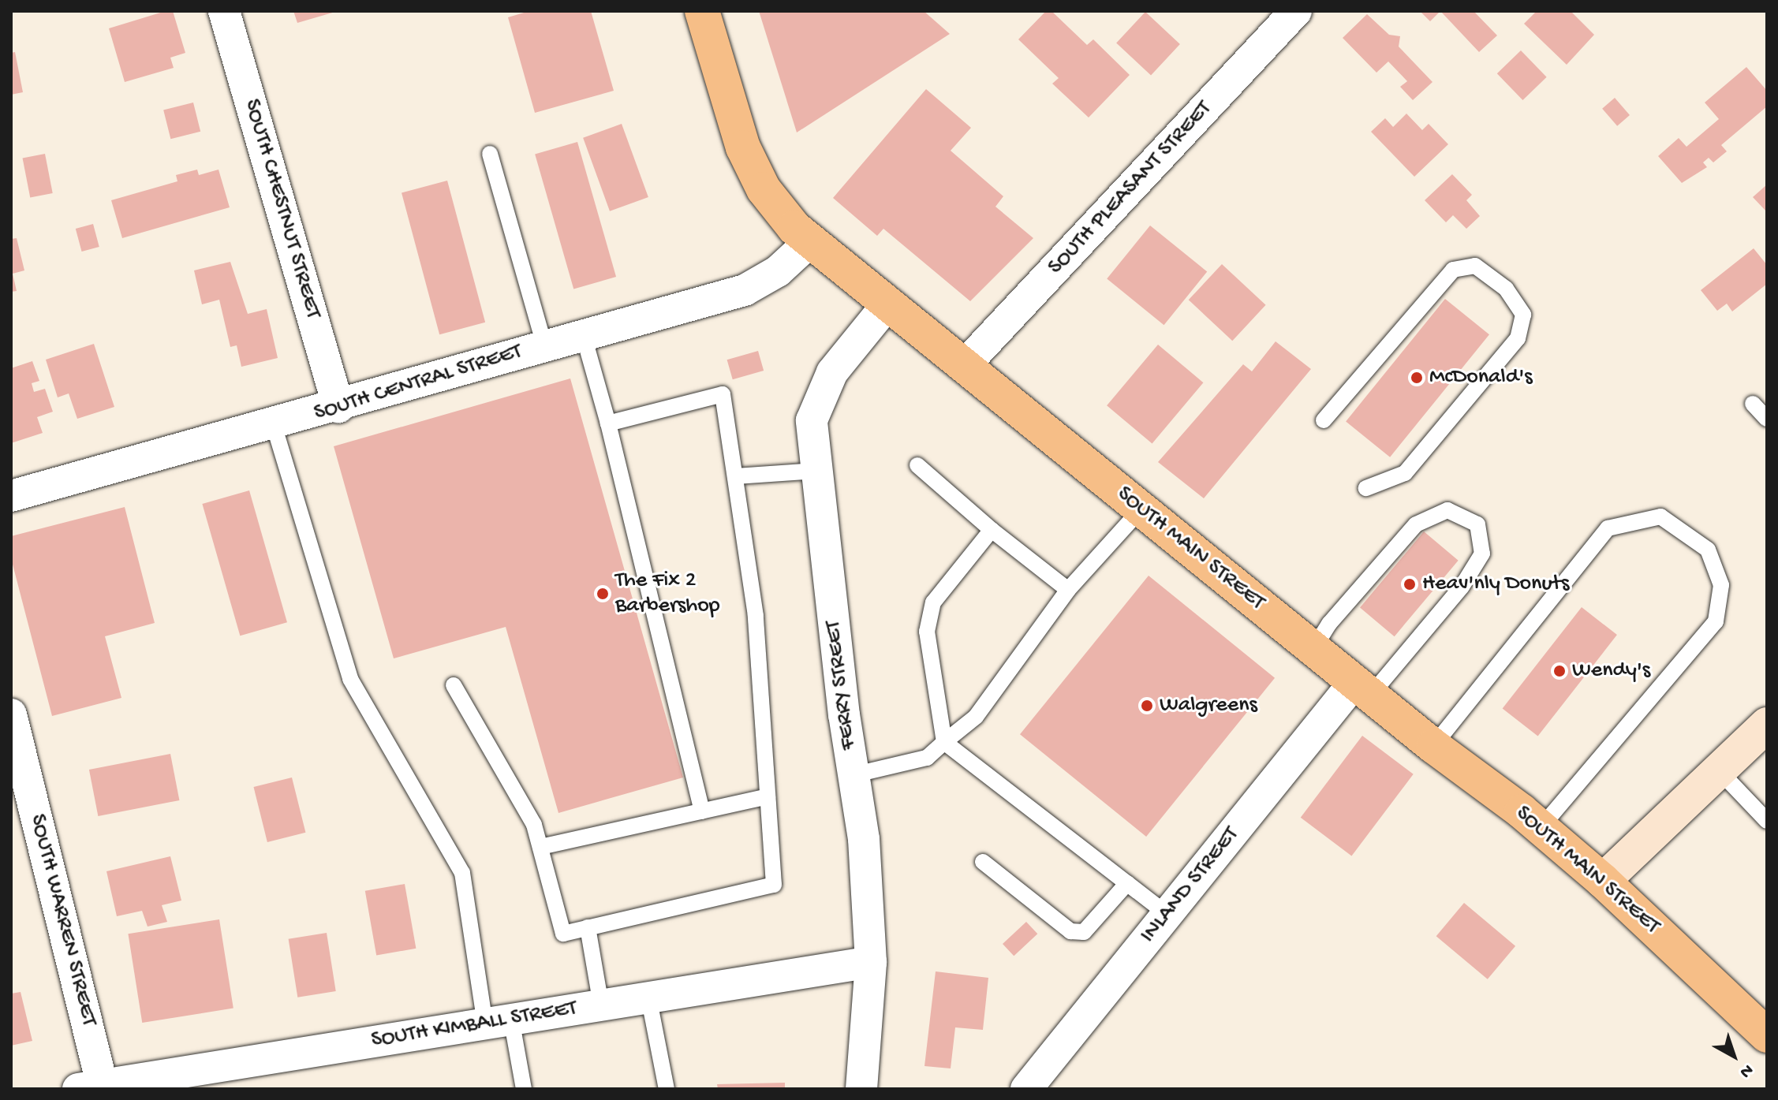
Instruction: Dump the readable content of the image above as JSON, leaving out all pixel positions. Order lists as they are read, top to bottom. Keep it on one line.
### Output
{"streets":{"main road":["SOUTH MAIN STREET"],"street":["SOUTH PLEASANT STREET","SOUTH CHESTNUT STREET","SOUTH CENTRAL STREET","FERRY STREET","INLAND STREET","SOUTH WARREN STREET","SOUTH KIMBALL STREET"]},"crossings":[["SOUTH PLEASANT STREET","SOUTH MAIN STREET"],["SOUTH CHESTNUT STREET","SOUTH CENTRAL STREET"],["SOUTH CENTRAL STREET","SOUTH MAIN STREET"],["SOUTH MAIN STREET","FERRY STREET"],["SOUTH MAIN STREET","INLAND STREET"],["FERRY STREET","SOUTH KIMBALL STREET"],["SOUTH WARREN STREET","SOUTH KIMBALL STREET"]],"places":["McDonald's","Heav'nly Donuts","The Fix 2 Barbershop","Wendy's","Walgreens"],"north":"bottom right"}
